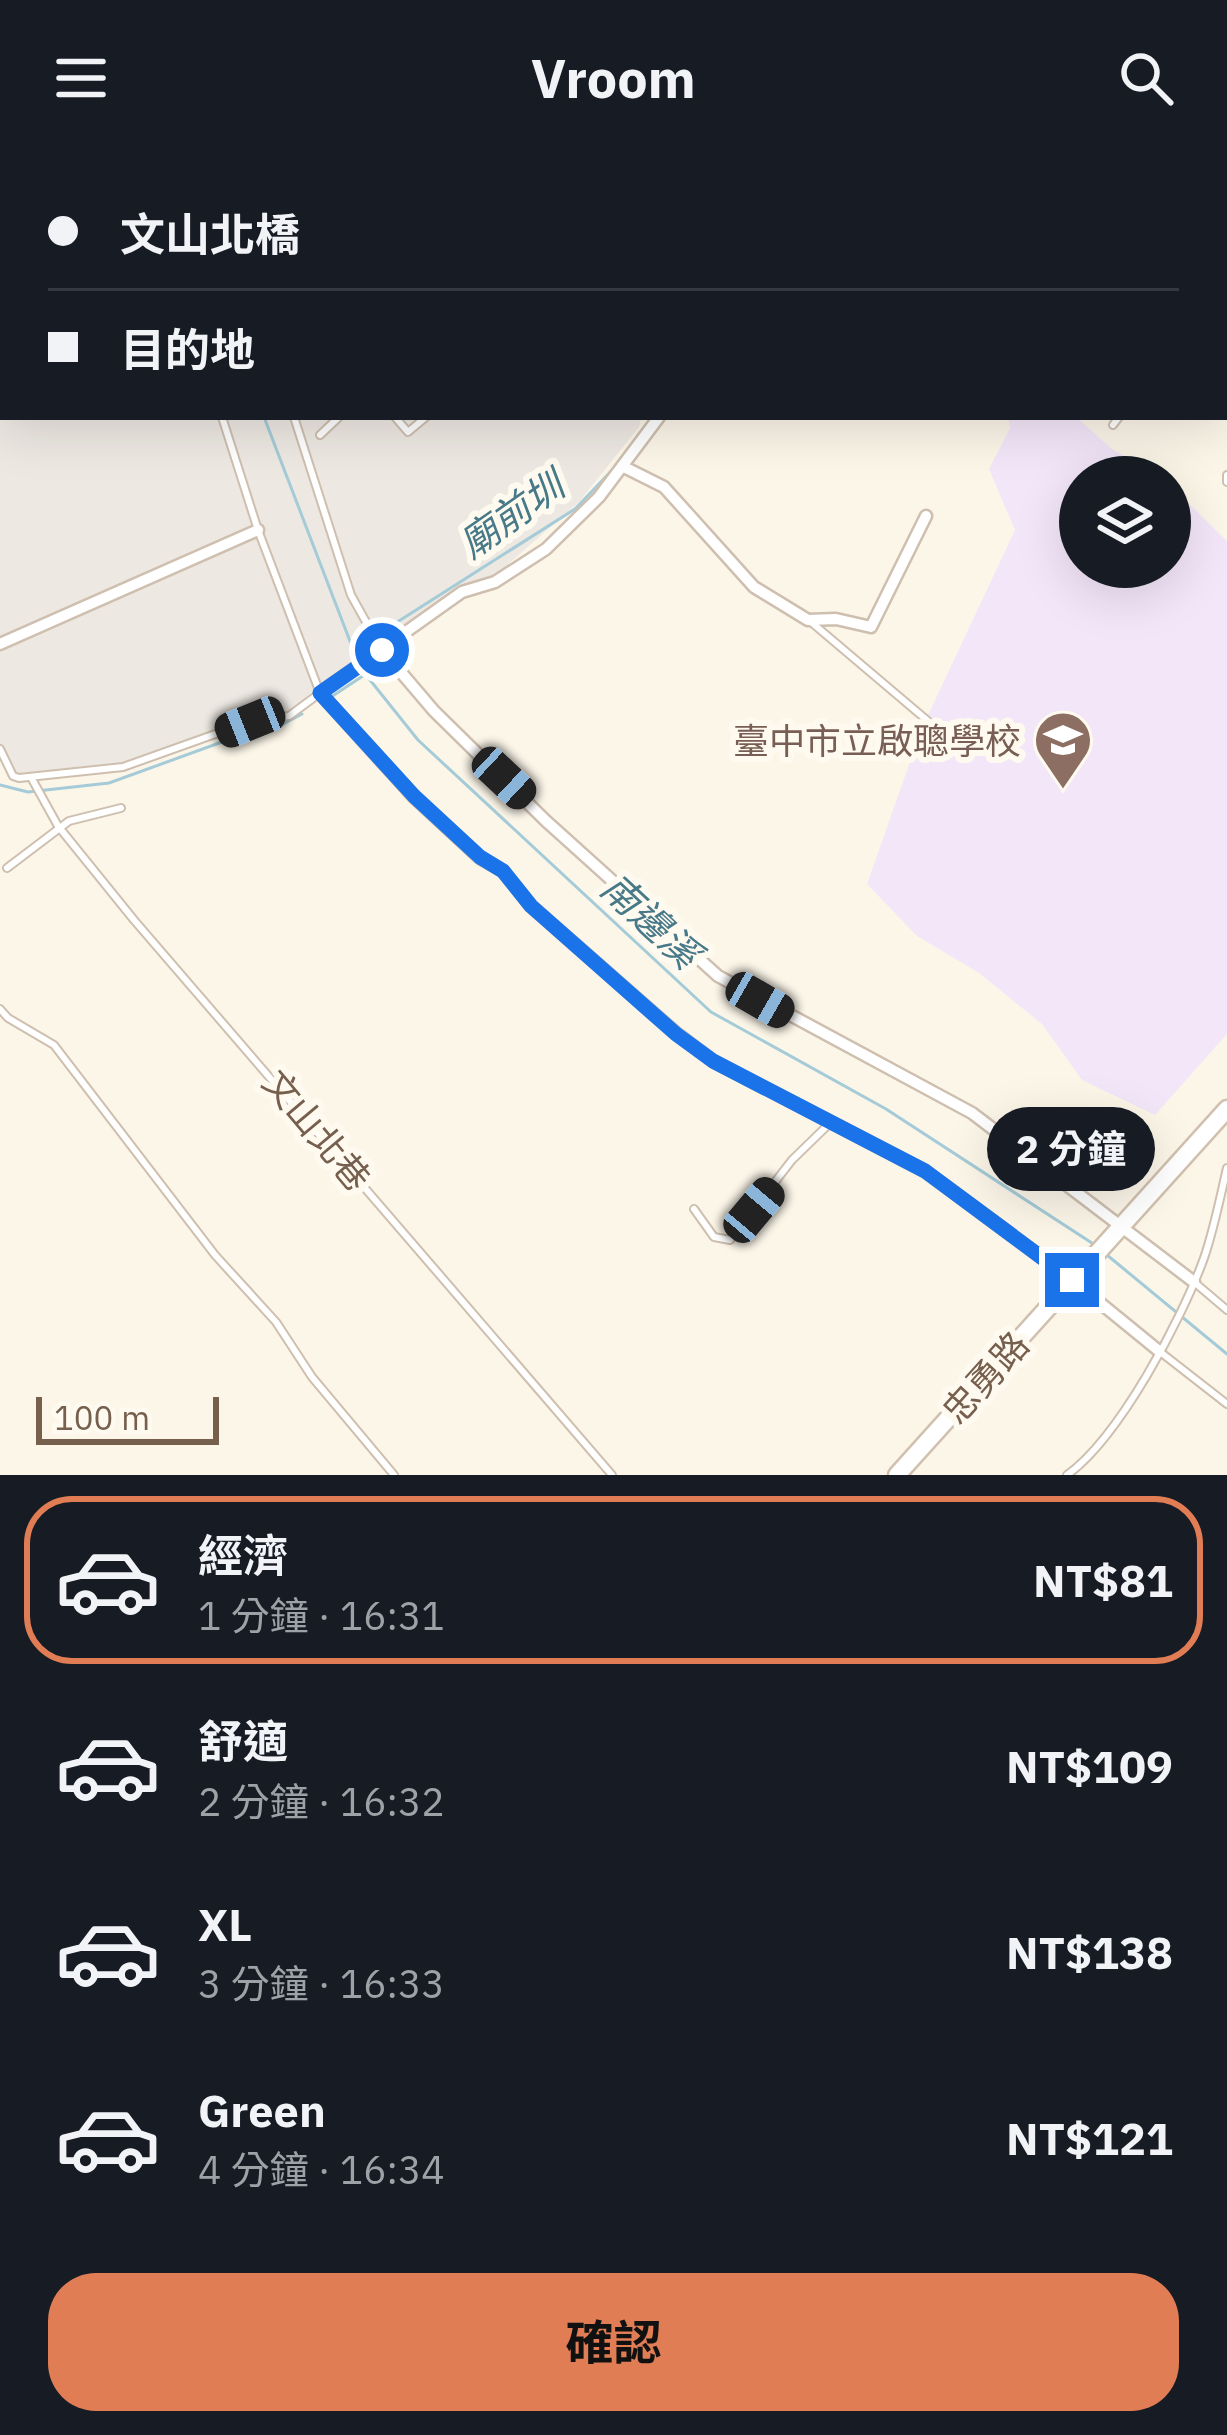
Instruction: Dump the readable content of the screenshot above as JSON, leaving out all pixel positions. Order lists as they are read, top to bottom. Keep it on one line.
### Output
{"streets":{"main road":["忠勇路"],"lane":["文山北巷"]},"water":["廟前圳","南邊溪"],"places":{"school or university":["臺中市立啟聰學校"]},"scale_bar":"100 m","page":{"header":"Vroom","banner":["文山北橋","目的地"],"bubble":"2 分鐘","scale":"100 m","list":[{"name":"經濟","note":"1 分鐘 · 16:31","value":"NT$81"},{"name":"舒適","note":"2 分鐘 · 16:32","value":"NT$109"},{"name":"XL","note":"3 分鐘 · 16:33","value":"NT$138"},{"name":"Green","note":"4 分鐘 · 16:34","value":"NT$121"}],"buttons":"確認"}}
